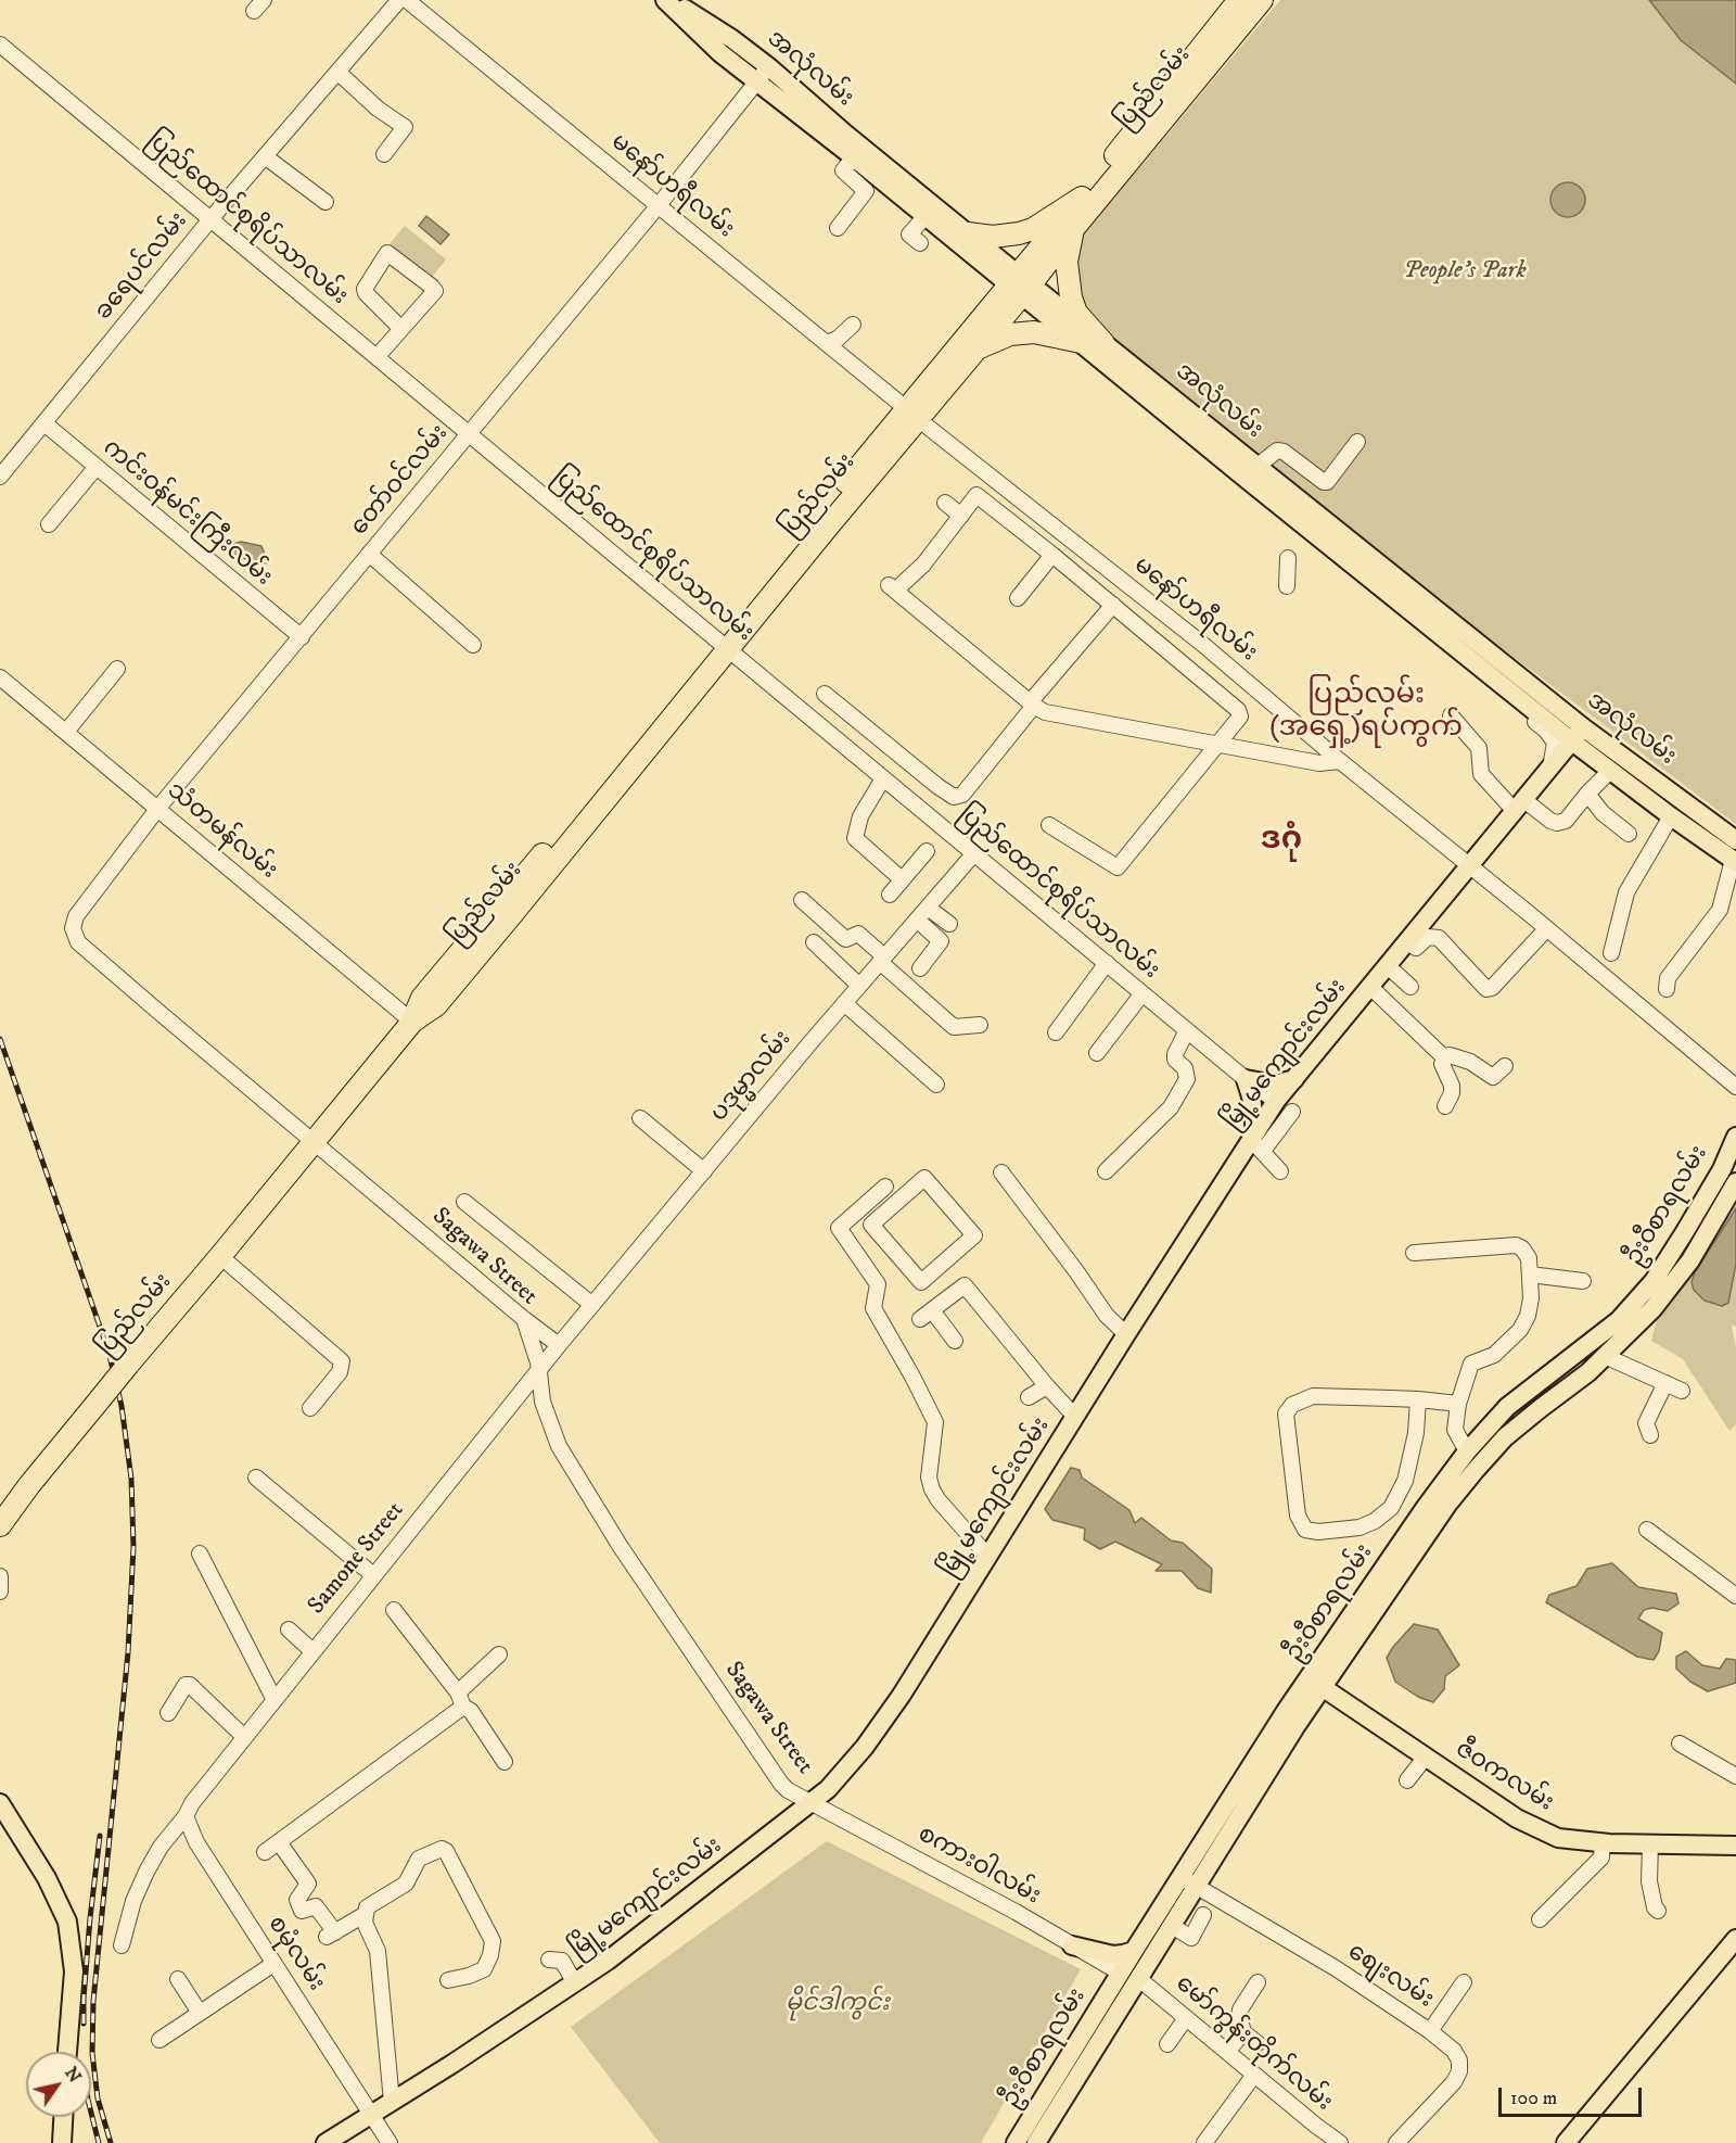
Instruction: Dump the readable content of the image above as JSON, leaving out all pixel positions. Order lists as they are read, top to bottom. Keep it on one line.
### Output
{"streets":{"highway":["ပြည်လမ်း"],"main road":["အလုံလမ်း","မြို့မကျောင်းလမ်း","ဦးဝီစာရလမ်း","ဇီဝကလမ်း"],"street":["မနော်ဟရီလမ်း","ပြည်ထောင်စုရိပ်သာလမ်း","ခရေပင်လမ်း","တော်ဝင်လမ်း","ကင်းဝန်မင်းကြီးလမ်း","သံတမန်လမ်း","ပဒုမ္မာလမ်း","Sagawa Street","Samone Street","စကားဝါလမ်း","စမုံလမ်း","စျေးလမ်း","မော်ကွန်းတိုက်လမ်း"]},"crossings":[["အလုံလမ်း","ပြည်လမ်း"],["အလုံလမ်း","တော်ဝင်လမ်း"],["အလုံလမ်း","မြို့မကျောင်းလမ်း"],["ပြည်လမ်း","မနော်ဟရီလမ်း"],["ပြည်လမ်း","ပြည်ထောင်စုရိပ်သာလမ်း"],["ပြည်လမ်း","သံတမန်လမ်း"],["ပြည်လမ်း","Sagawa Street"],["မနော်ဟရီလမ်း","တော်ဝင်လမ်း"],["မနော်ဟရီလမ်း","မြို့မကျောင်းလမ်း"],["ပြည်ထောင်စုရိပ်သာလမ်း","ခရေပင်လမ်း"],["ပြည်ထောင်စုရိပ်သာလမ်း","တော်ဝင်လမ်း"],["ပြည်ထောင်စုရိပ်သာလမ်း","မြို့မကျောင်းလမ်း"],["ပြည်ထောင်စုရိပ်သာလမ်း","ပဒုမ္မာလမ်း"],["ခရေပင်လမ်း","ကင်းဝန်မင်းကြီးလမ်း"],["တော်ဝင်လမ်း","ကင်းဝန်မင်းကြီးလမ်း"],["တော်ဝင်လမ်း","သံတမန်လမ်း"],["တော်ဝင်လမ်း","Sagawa Street"],["မြို့မကျောင်းလမ်း","Sagawa Street"],["မြို့မကျောင်းလမ်း","စကားဝါလမ်း"],["မြို့မကျောင်းလမ်း","စမုံလမ်း"],["ပဒုမ္မာလမ်း","Samone Street"],["ဦးဝီစာရလမ်း","ဇီဝကလမ်း"],["ဦးဝီစာရလမ်း","စကားဝါလမ်း"],["ဦးဝီစာရလမ်း","စျေးလမ်း"],["ဦးဝီစာရလမ်း","မော်ကွန်းတိုက်လမ်း"],["Sagawa Street","Samone Street"],["Sagawa Street","စကားဝါလမ်း"],["Samone Street","စမုံလမ်း"]],"districts":["ပြည်လမ်း (အရှေ့)ရပ်ကွက်","ဒဂုံ"],"parks":["People's Park","မိုင်ဒါကွင်း"],"scale_bar":"100 m","north":"top right"}
